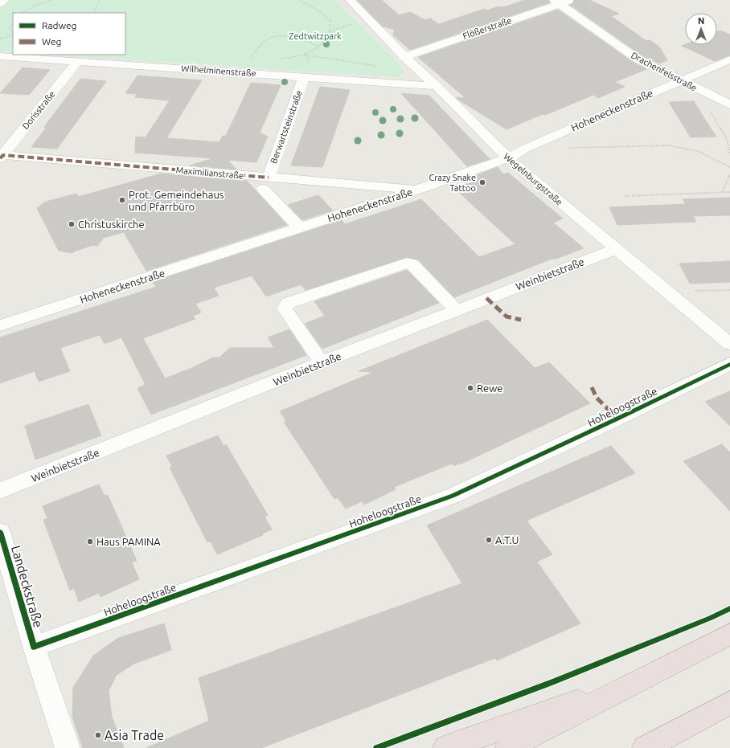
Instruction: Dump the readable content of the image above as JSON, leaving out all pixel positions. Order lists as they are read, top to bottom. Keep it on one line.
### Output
{"streets":{"street":["Flößerstraße","Wilhelminenstraße","Drachenfelsstraße","Dorisstraße","Hoheneckenstraße","Berwartsteinstraße","Maximilianstraße","Wegelnburgstraße","Weinbietstraße","Hoheloogstraße","Landeckstraße"]},"crossings":[["Flößerstraße","Drachenfelsstraße"],["Flößerstraße","Wegelnburgstraße"],["Wilhelminenstraße","Dorisstraße"],["Wilhelminenstraße","Berwartsteinstraße"],["Wilhelminenstraße","Wegelnburgstraße"],["Drachenfelsstraße","Hoheneckenstraße"],["Dorisstraße","Maximilianstraße"],["Hoheneckenstraße","Maximilianstraße"],["Hoheneckenstraße","Wegelnburgstraße"],["Berwartsteinstraße","Maximilianstraße"],["Wegelnburgstraße","Weinbietstraße"],["Hoheloogstraße","Landeckstraße"]],"parks":["Zedtwitzpark"],"places":["Crazy Snake Tattoo","Prot. Gemeindehaus und Pfarrbüro","Christuskirche","Rewe","A.T.U","Haus PAMINA","Asia Trade"],"legend":["Radweg","Weg"],"north":"top"}
